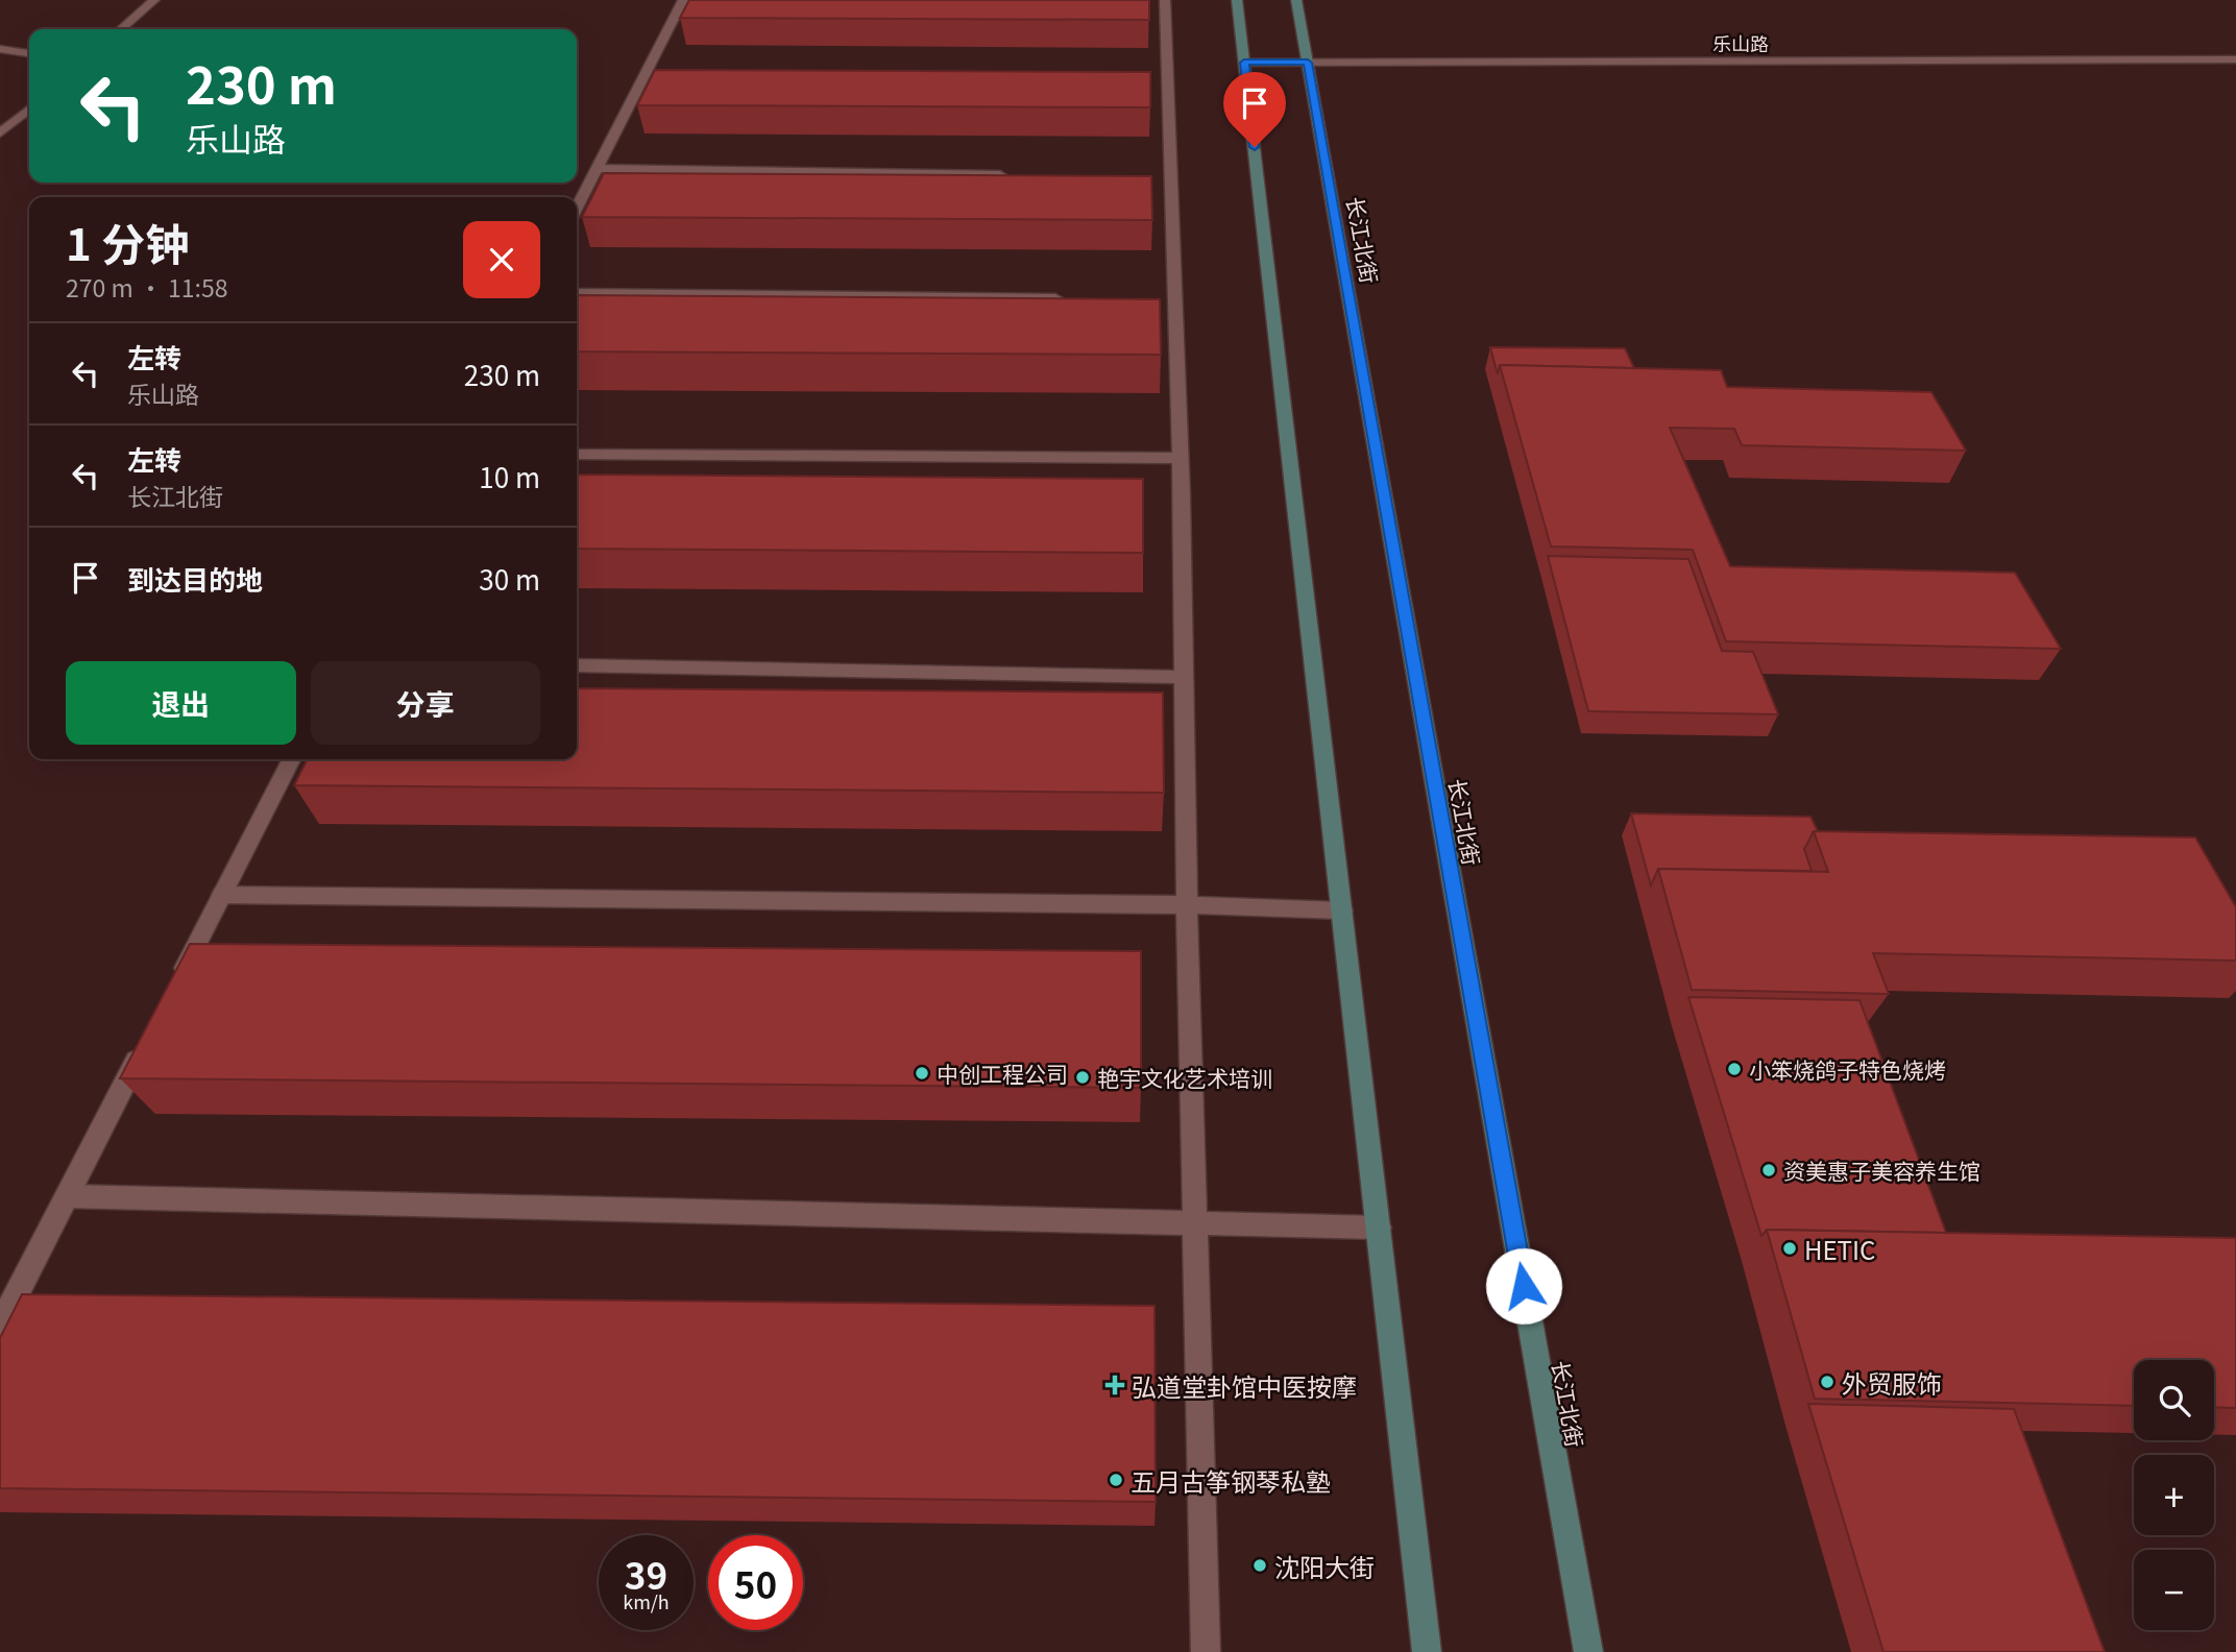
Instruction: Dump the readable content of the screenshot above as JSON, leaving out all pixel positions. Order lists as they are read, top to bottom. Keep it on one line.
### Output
{"streets":{"main road":["长江北街"],"street":["乐山路"]},"crossings":[["乐山路","长江北街"]],"places":{"other":["小笨烧鸽子特色烧烤","中创工程公司","艳宇文化艺术培训","资美惠子美容养生馆","HETIC","外贸服饰","五月古筝钢琴私塾","沈阳大街"],"health":["弘道堂卦馆中医按摩"]},"page":{"turn":["230 m","乐山路"],"heading":["1 分钟","270 m · 11:58"],"list":[{"name":"左转","note":"乐山路","value":"230 m"},{"name":"左转","note":"长江北街","value":"10 m"},{"name":"到达目的地","value":"30 m"}],"buttons":["退出","分享"],"map_buttons":["+","−"],"speed":"39 km/h","limit":"50"}}
